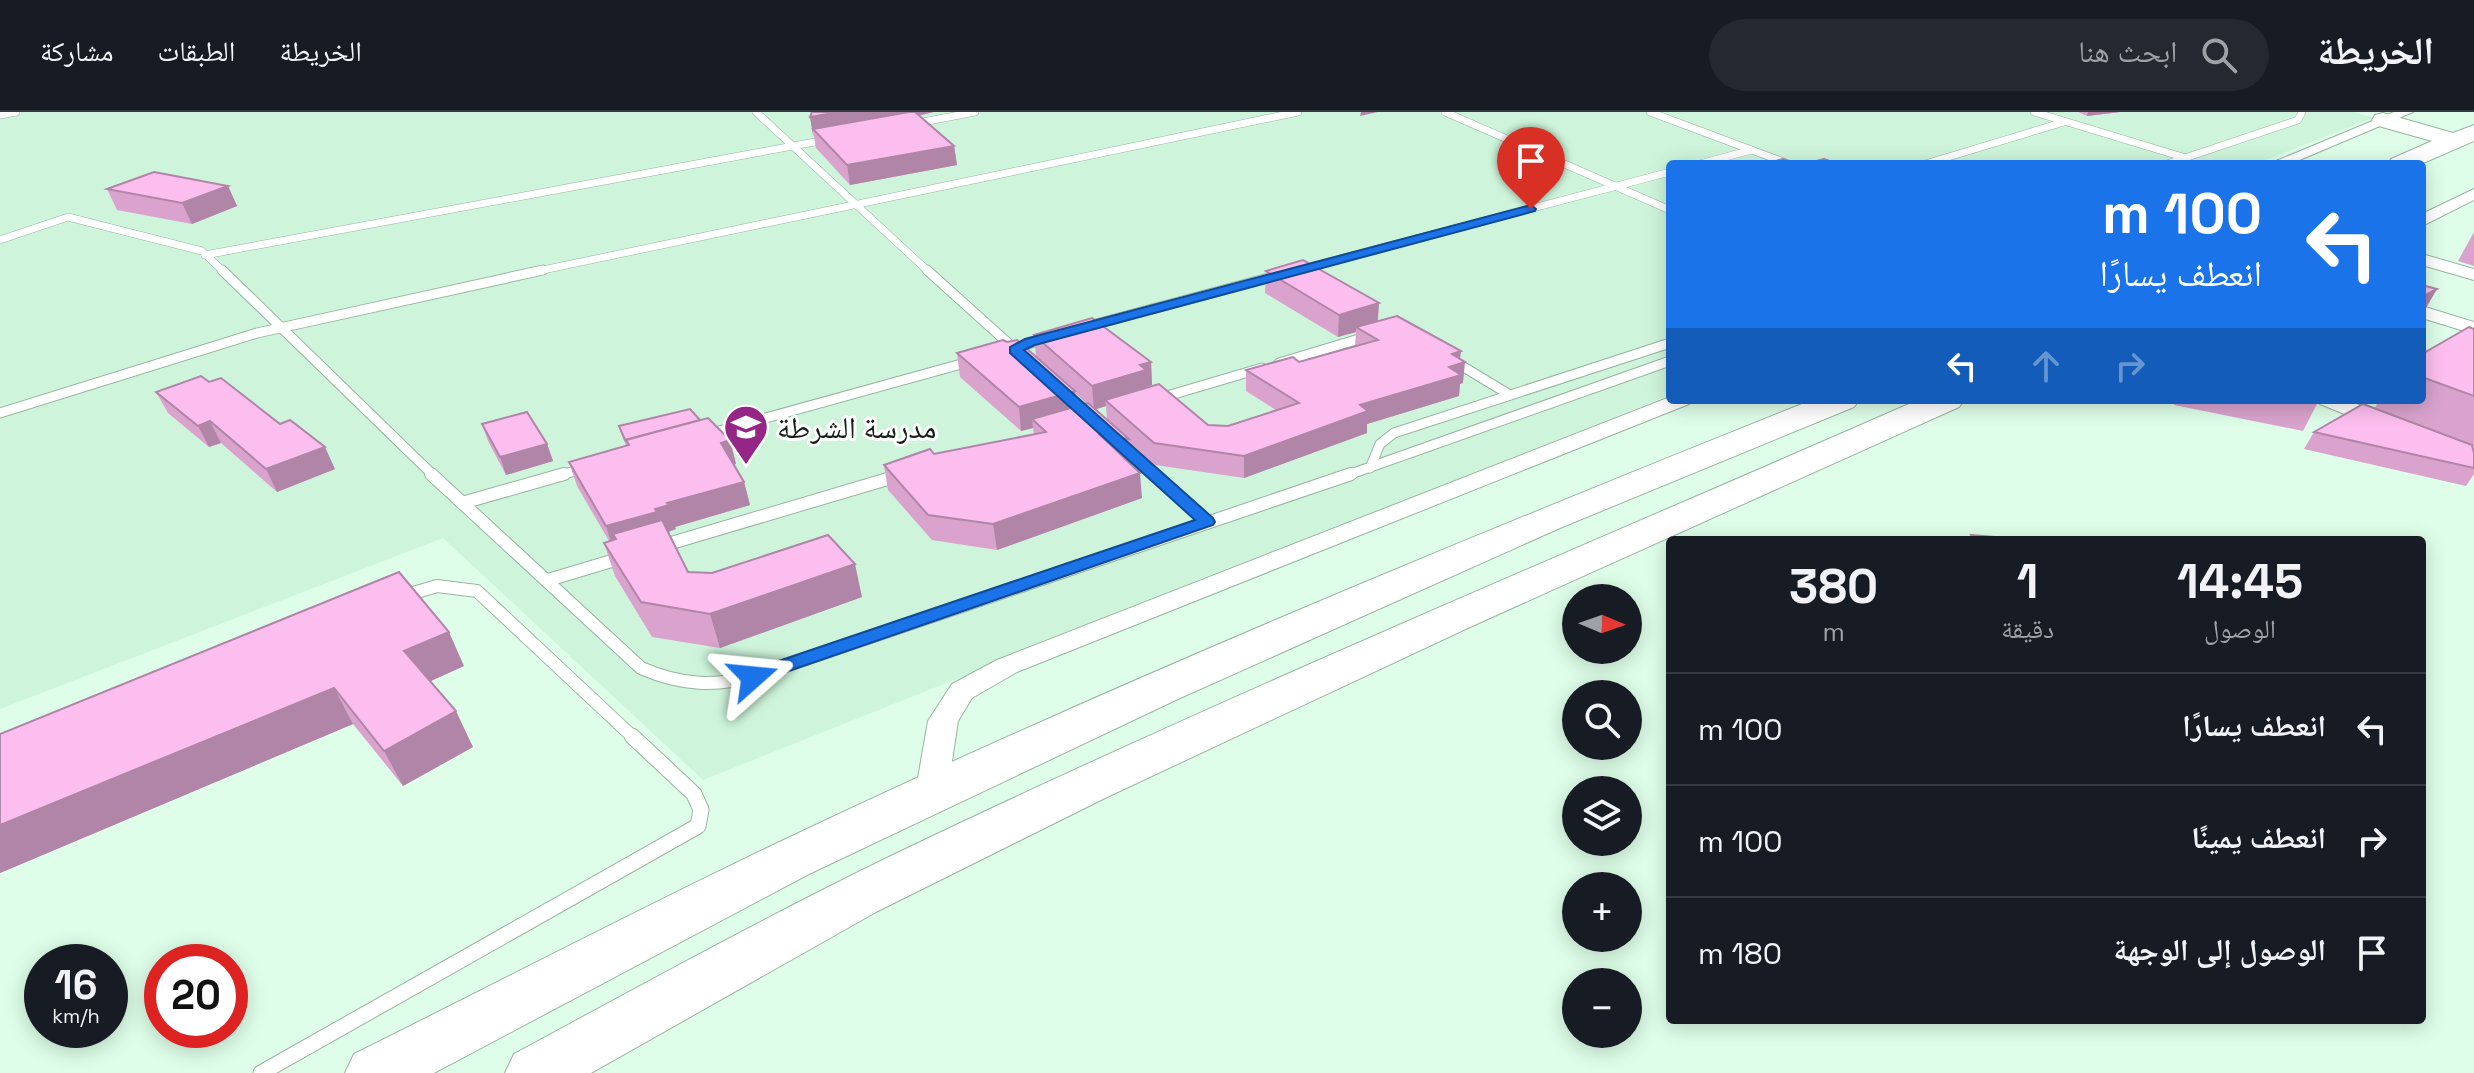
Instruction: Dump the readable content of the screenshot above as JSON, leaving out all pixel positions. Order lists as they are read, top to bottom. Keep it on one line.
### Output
{"places":{"school or university":["مدرسة الشرطة"]},"north":"right","page":{"header":"الخريطة","search":"ابحث هنا","nav":["الخريطة","الطبقات","مشاركة"],"turn":["100 m","انعطف يسارًا"],"eta":["14:45","الوصول","1","دقيقة","380","m"],"map_buttons":["+","−"],"list":[{"name":"انعطف يسارًا","value":"100 m"},{"name":"انعطف يمينًا","value":"100 m"},{"name":"الوصول إلى الوجهة","value":"180 m"}],"speed":"16 km/h","limit":"20"}}
